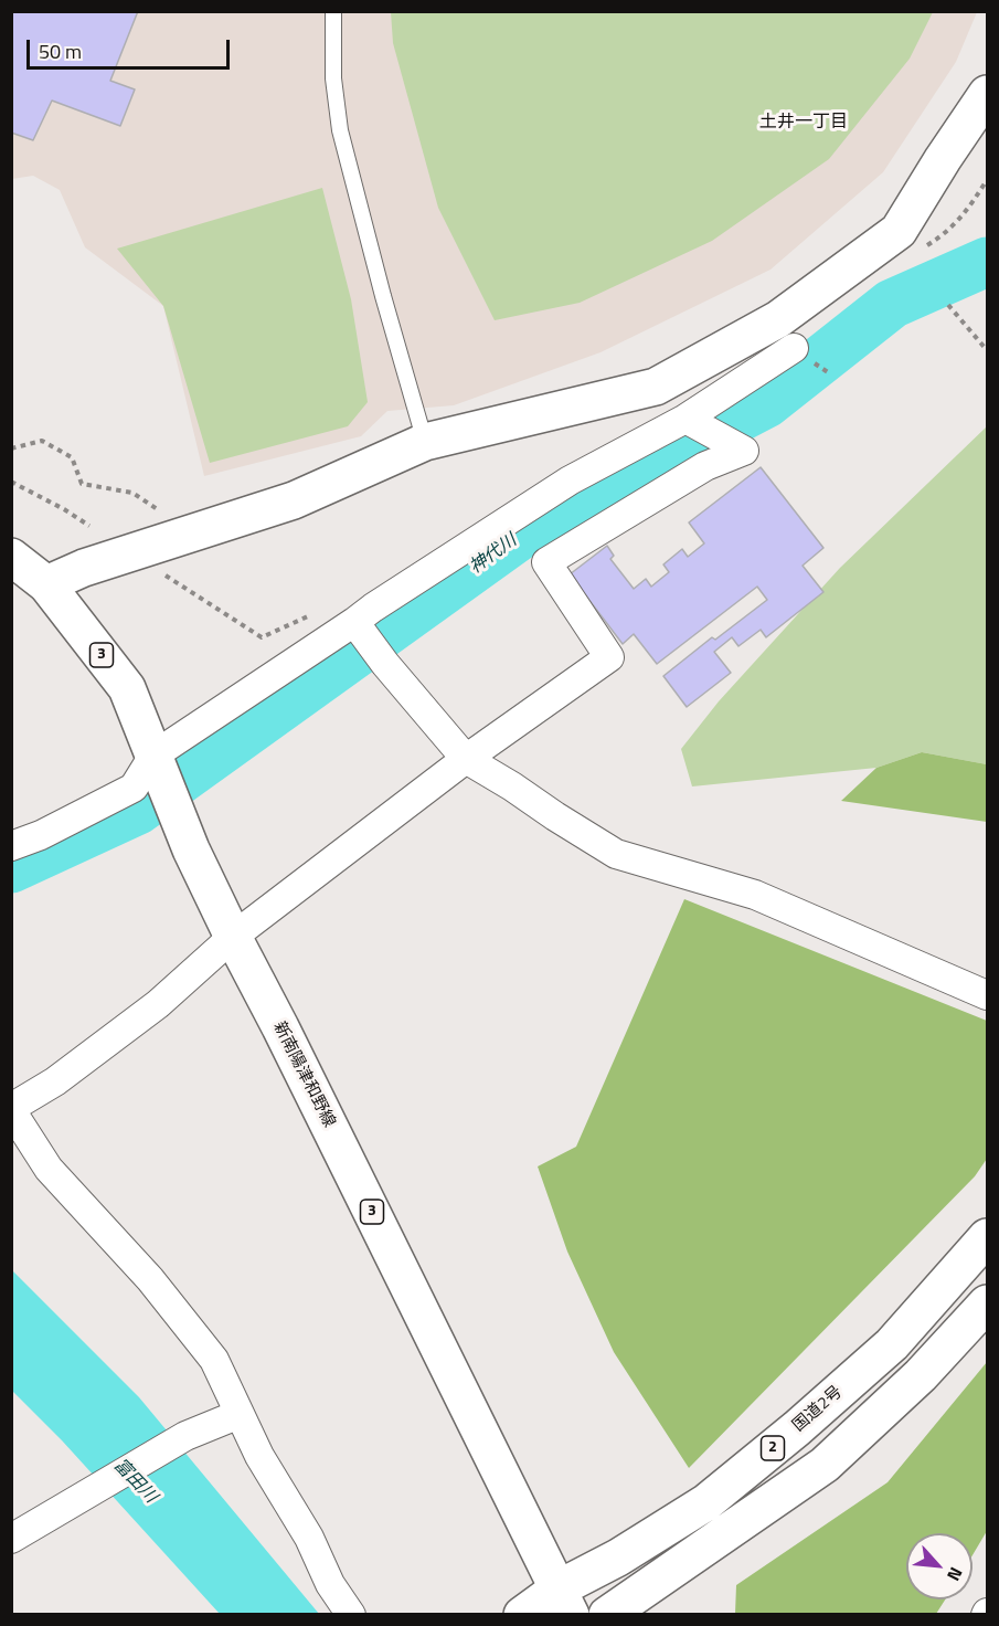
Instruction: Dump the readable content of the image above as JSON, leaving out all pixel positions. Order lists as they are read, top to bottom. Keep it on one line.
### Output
{"streets":{"main road":["3","新南陽津和野線","国道2号","2"]},"crossings":[["新南陽津和野線","国道2号"]],"districts":["土井一丁目"],"water":["神代川","富田川"],"scale_bar":"50 m","north":"bottom right"}
